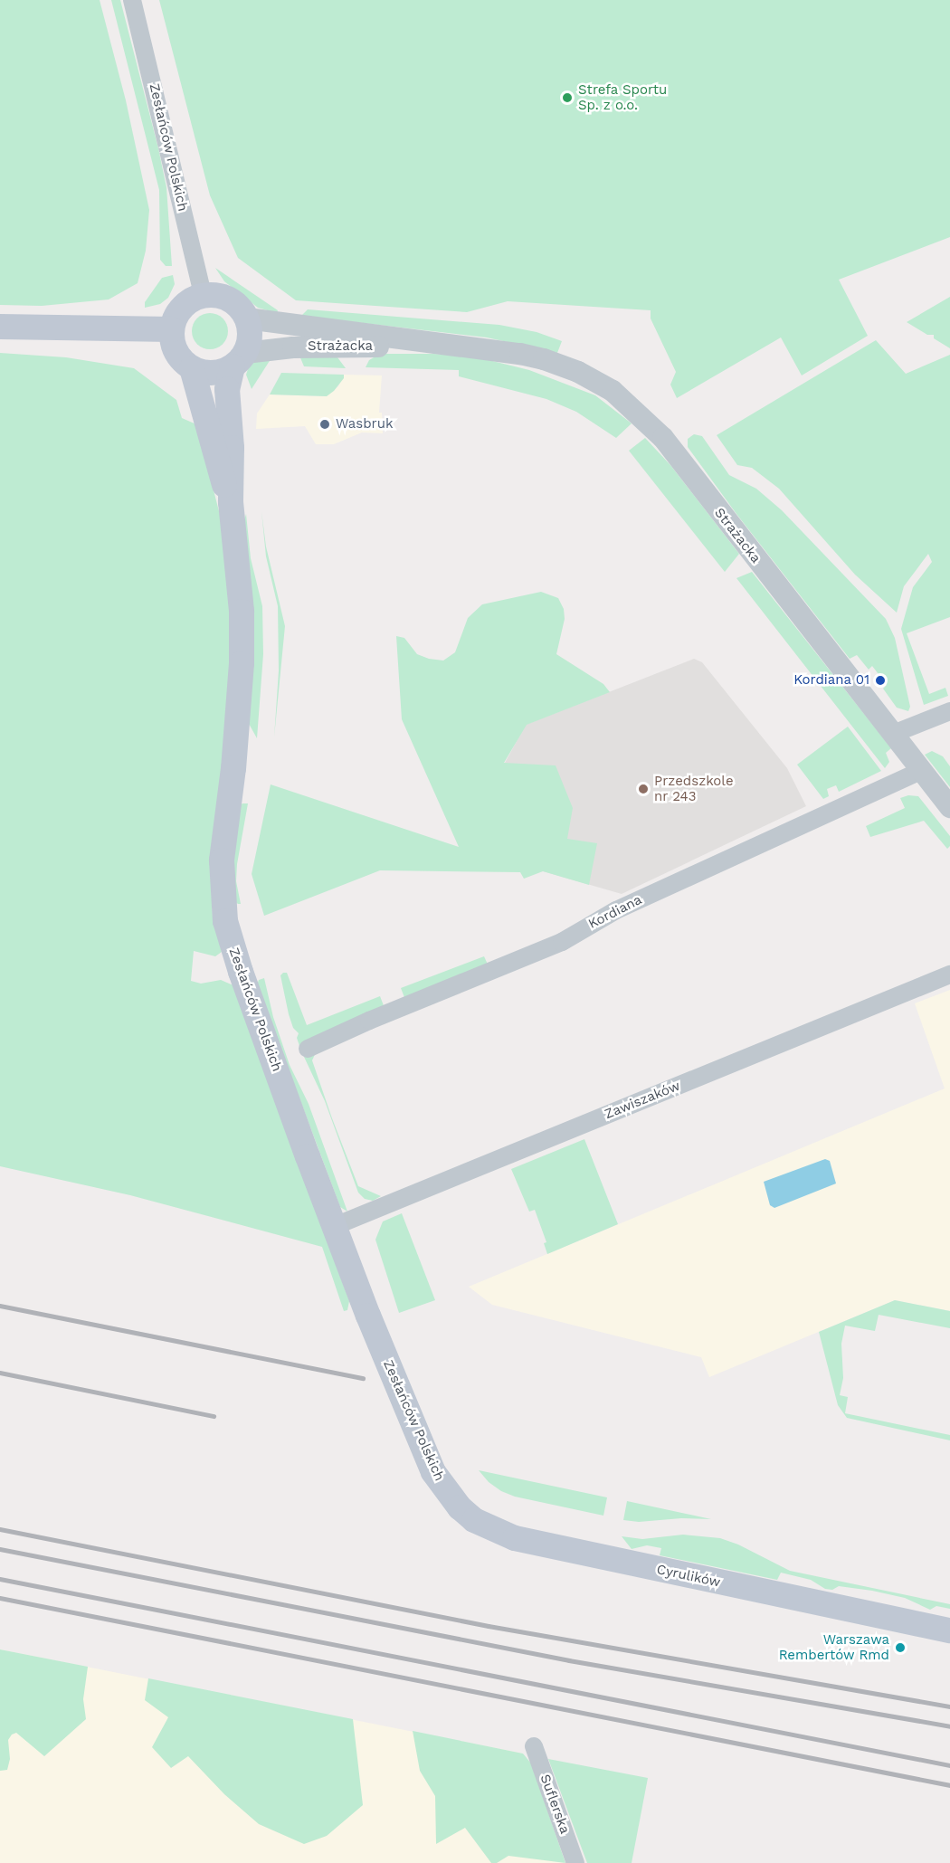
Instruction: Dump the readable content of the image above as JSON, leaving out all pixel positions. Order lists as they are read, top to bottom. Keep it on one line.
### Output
{"streets":{"main road":["Zesłańców Polskich","Cyrulików"],"street":["Strażacka","Kordiana","Zawiszaków","Suflerska"]},"crossings":[["Zesłańców Polskich","Strażacka"],["Zesłańców Polskich","Zawiszaków"],["Zesłańców Polskich","Cyrulików"],["Strażacka","Kordiana"]],"places":["Strefa Sportu Sp. z o.o.","Wasbruk","Kordiana 01","Przedszkole nr 243","Warszawa Rembertów Rmd"]}
